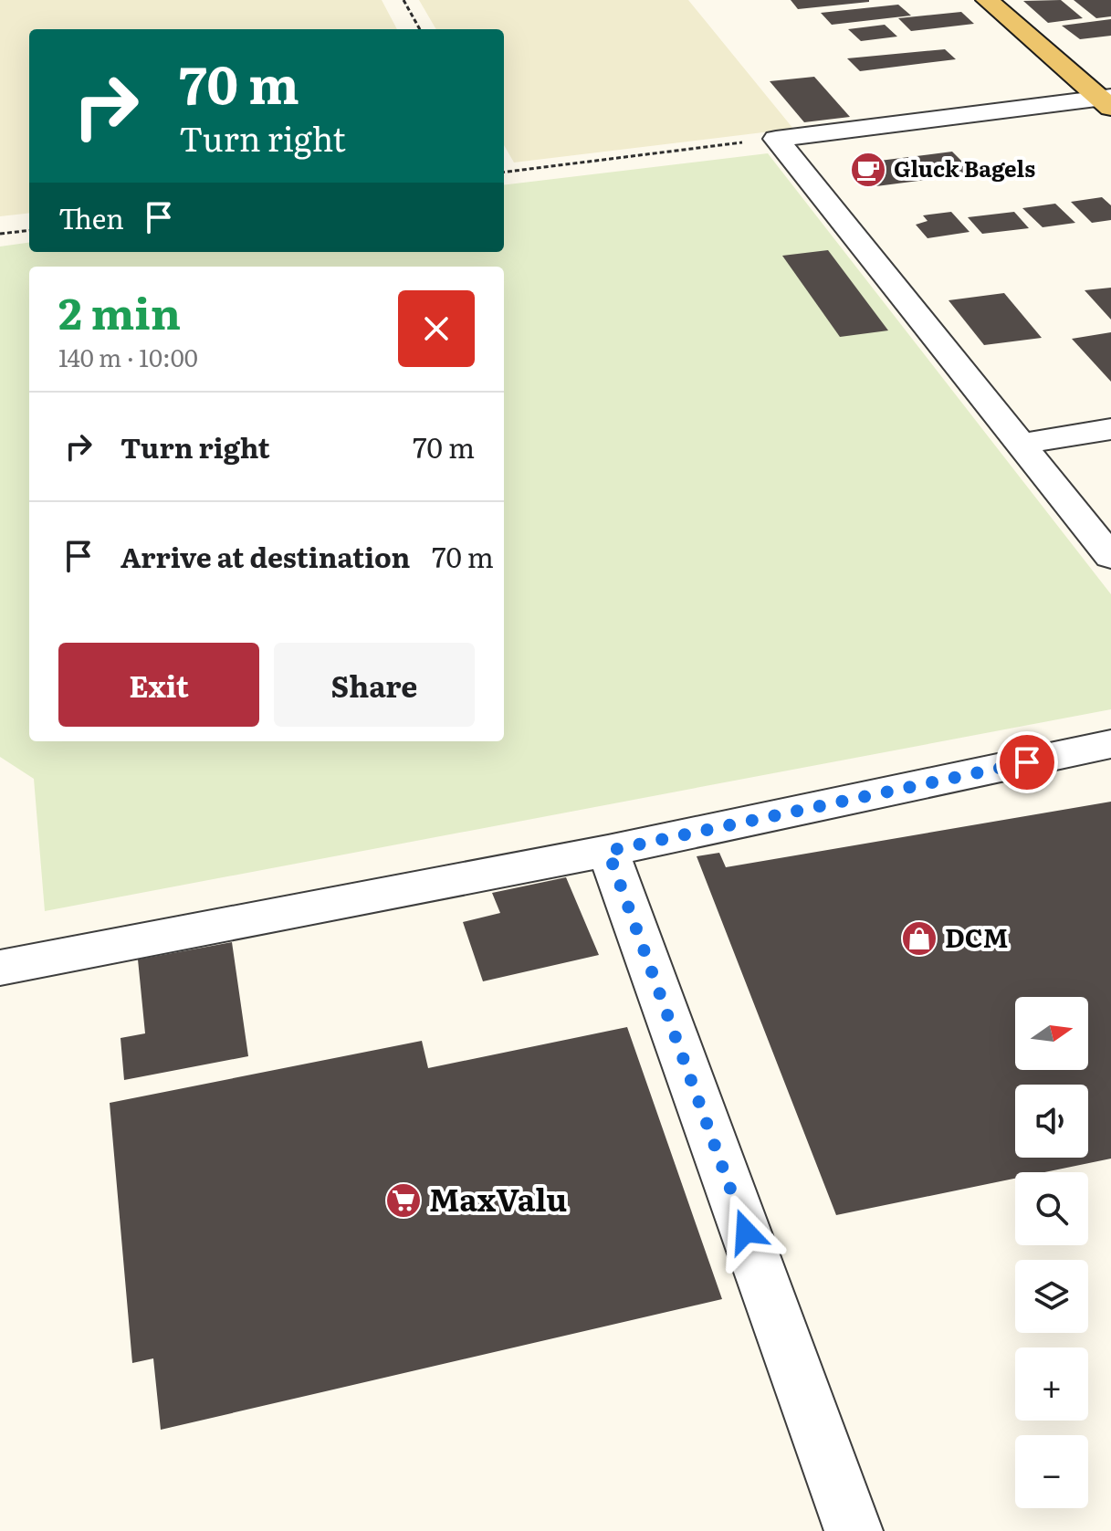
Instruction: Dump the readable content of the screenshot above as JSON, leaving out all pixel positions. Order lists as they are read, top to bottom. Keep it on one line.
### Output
{"places":{"cafe":["Gluck Bagels"],"shop":["DCM"],"supermarket":["MaxValu"]},"north":"right","page":{"turn":["70 m","Turn right"],"then":"Then","heading":["2 min","140 m · 10:00"],"list":[{"name":"Turn right","value":"70 m"},{"name":"Arrive at destination","value":"70 m"}],"buttons":["Exit","Share"],"map_buttons":["+","−"]}}
